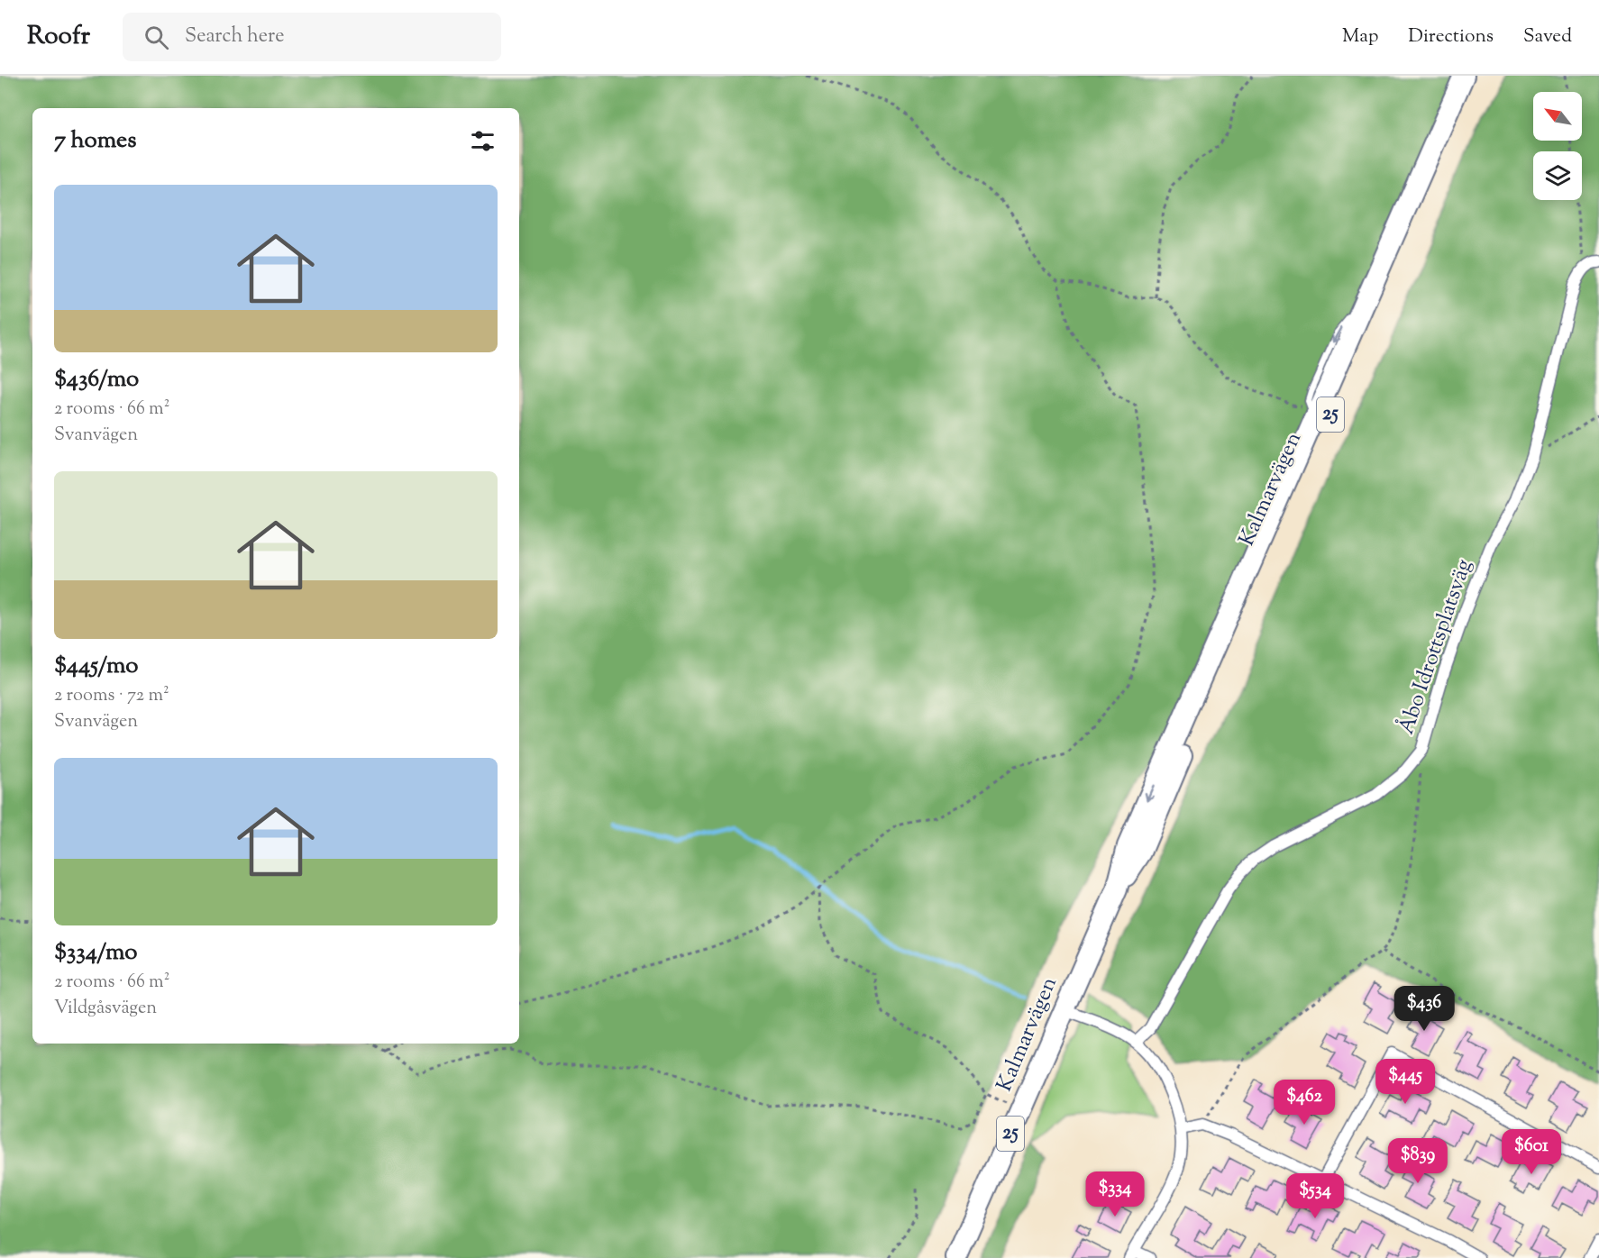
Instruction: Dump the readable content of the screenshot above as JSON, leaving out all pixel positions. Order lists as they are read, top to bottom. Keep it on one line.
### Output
{"streets":{"highway":["25","Kalmarvägen"],"street":["Åbo Idrottsplatsväg"]},"north":"top left","page":{"header":"Roofr","search":"Search here","nav":["Map","Directions","Saved"],"heading":"7 homes","list":[{"name":"$436/mo","note":"2 rooms · 66 m² · Svanvägen"},{"name":"$445/mo","note":"2 rooms · 72 m² · Svanvägen"},{"name":"$334/mo","note":"2 rooms · 66 m² · Vildgåsvägen"}],"price":["$436","$445","$462","$601","$839","$334","$534"]}}
